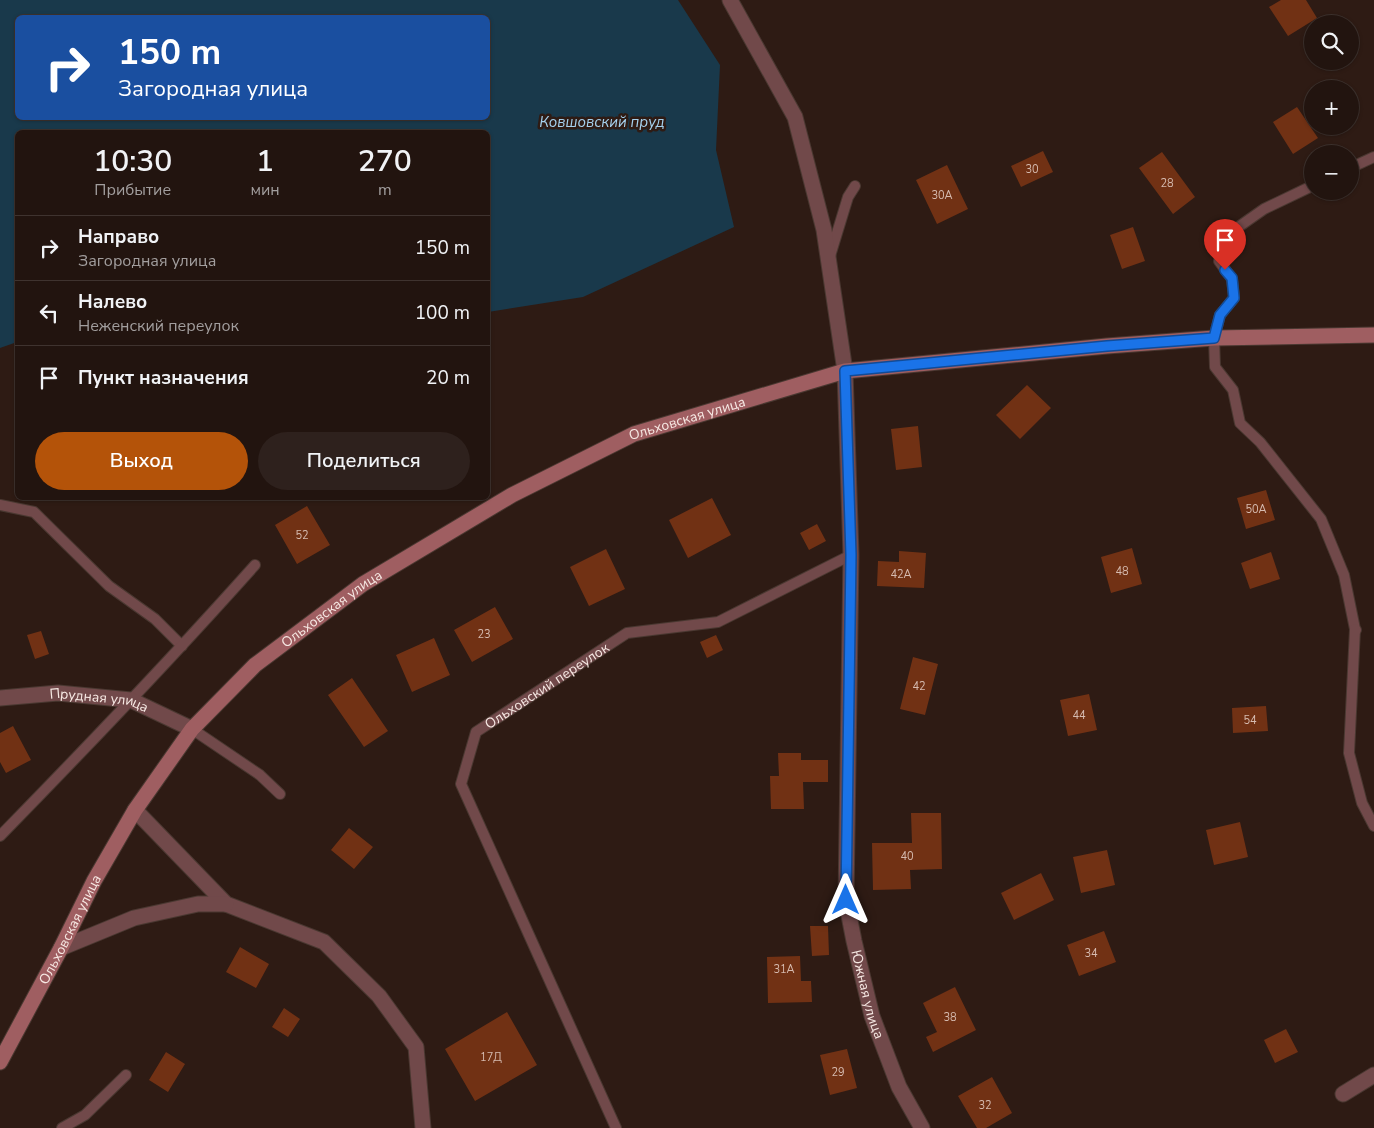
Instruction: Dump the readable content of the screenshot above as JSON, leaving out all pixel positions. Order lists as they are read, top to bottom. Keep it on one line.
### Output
{"streets":{"street":["Ольховская улица","Прудная улица","Южная улица"],"lane":["Ольховский переулок"]},"crossings":[["Ольховская улица","Прудная улица"],["Ольховская улица","Южная улица"],["Ольховский переулок","Южная улица"]],"water":["Ковшовский пруд"],"house_numbers":["30","28","30А","50А","52","48","42А","23","42","44","54","40","34","31А","38","17Д","29","32"],"page":{"map_buttons":["+","−"],"turn":["150 m","Загородная улица"],"eta":["10:30","Прибытие","1","мин","270","m"],"list":[{"name":"Направо","note":"Загородная улица","value":"150 m"},{"name":"Налево","note":"Неженский переулок","value":"100 m"},{"name":"Пункт назначения","value":"20 m"}],"buttons":["Выход","Поделиться"]}}
